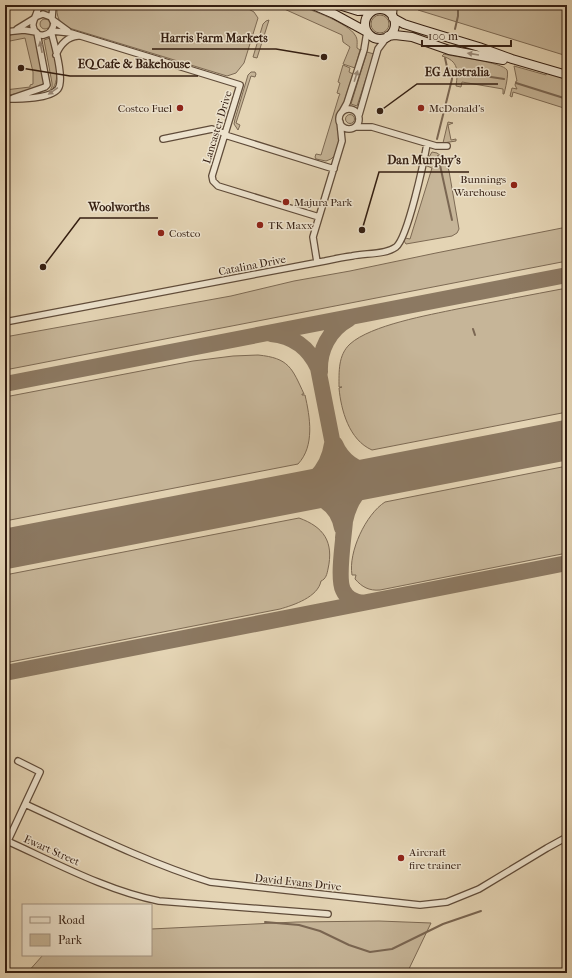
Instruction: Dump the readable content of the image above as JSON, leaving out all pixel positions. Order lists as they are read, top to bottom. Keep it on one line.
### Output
{"streets":{"street":["Lancaster Drive","Catalina Drive","Ewart Street","David Evans Drive"]},"places":["Harris Farm Markets","EQ Cafe & Bakehouse","Costco Fuel","McDonald's","EG Australia","Bunnings Warehouse","Majura Park","TK Maxx","Dan Murphy's","Costco","Woolworths","Aircraft fire trainer"],"legend":["Road","Park"],"scale_bar":"100 m"}
